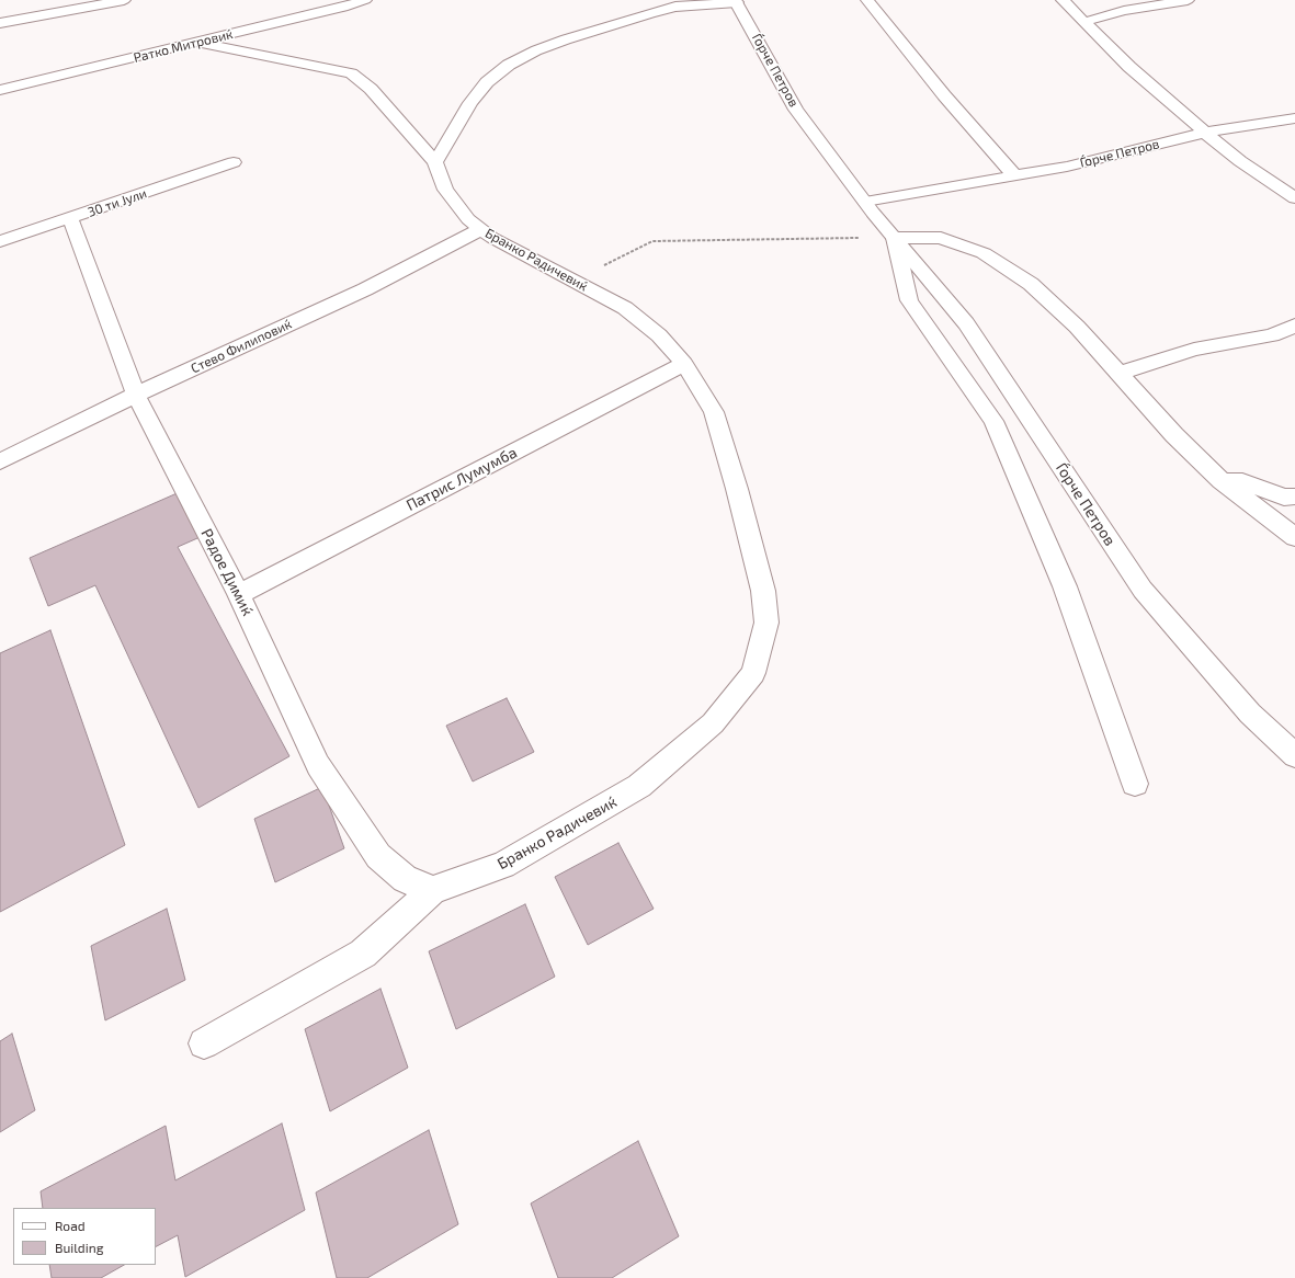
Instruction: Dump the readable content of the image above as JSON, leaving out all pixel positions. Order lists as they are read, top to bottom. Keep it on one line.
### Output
{"streets":{"street":["Ратко Митровиќ","Ѓорче Петров","30 ти Јули","Бранко Радичевиќ","Стево Филиповиќ","Патрис Лумумба","Радое Димиќ"]},"crossings":[["Ратко Митровиќ","Бранко Радичевиќ"],["30 ти Јули","Радое Димиќ"],["Бранко Радичевиќ","Стево Филиповиќ"],["Бранко Радичевиќ","Патрис Лумумба"],["Бранко Радичевиќ","Радое Димиќ"],["Стево Филиповиќ","Радое Димиќ"],["Патрис Лумумба","Радое Димиќ"]],"legend":["Road","Building"]}
